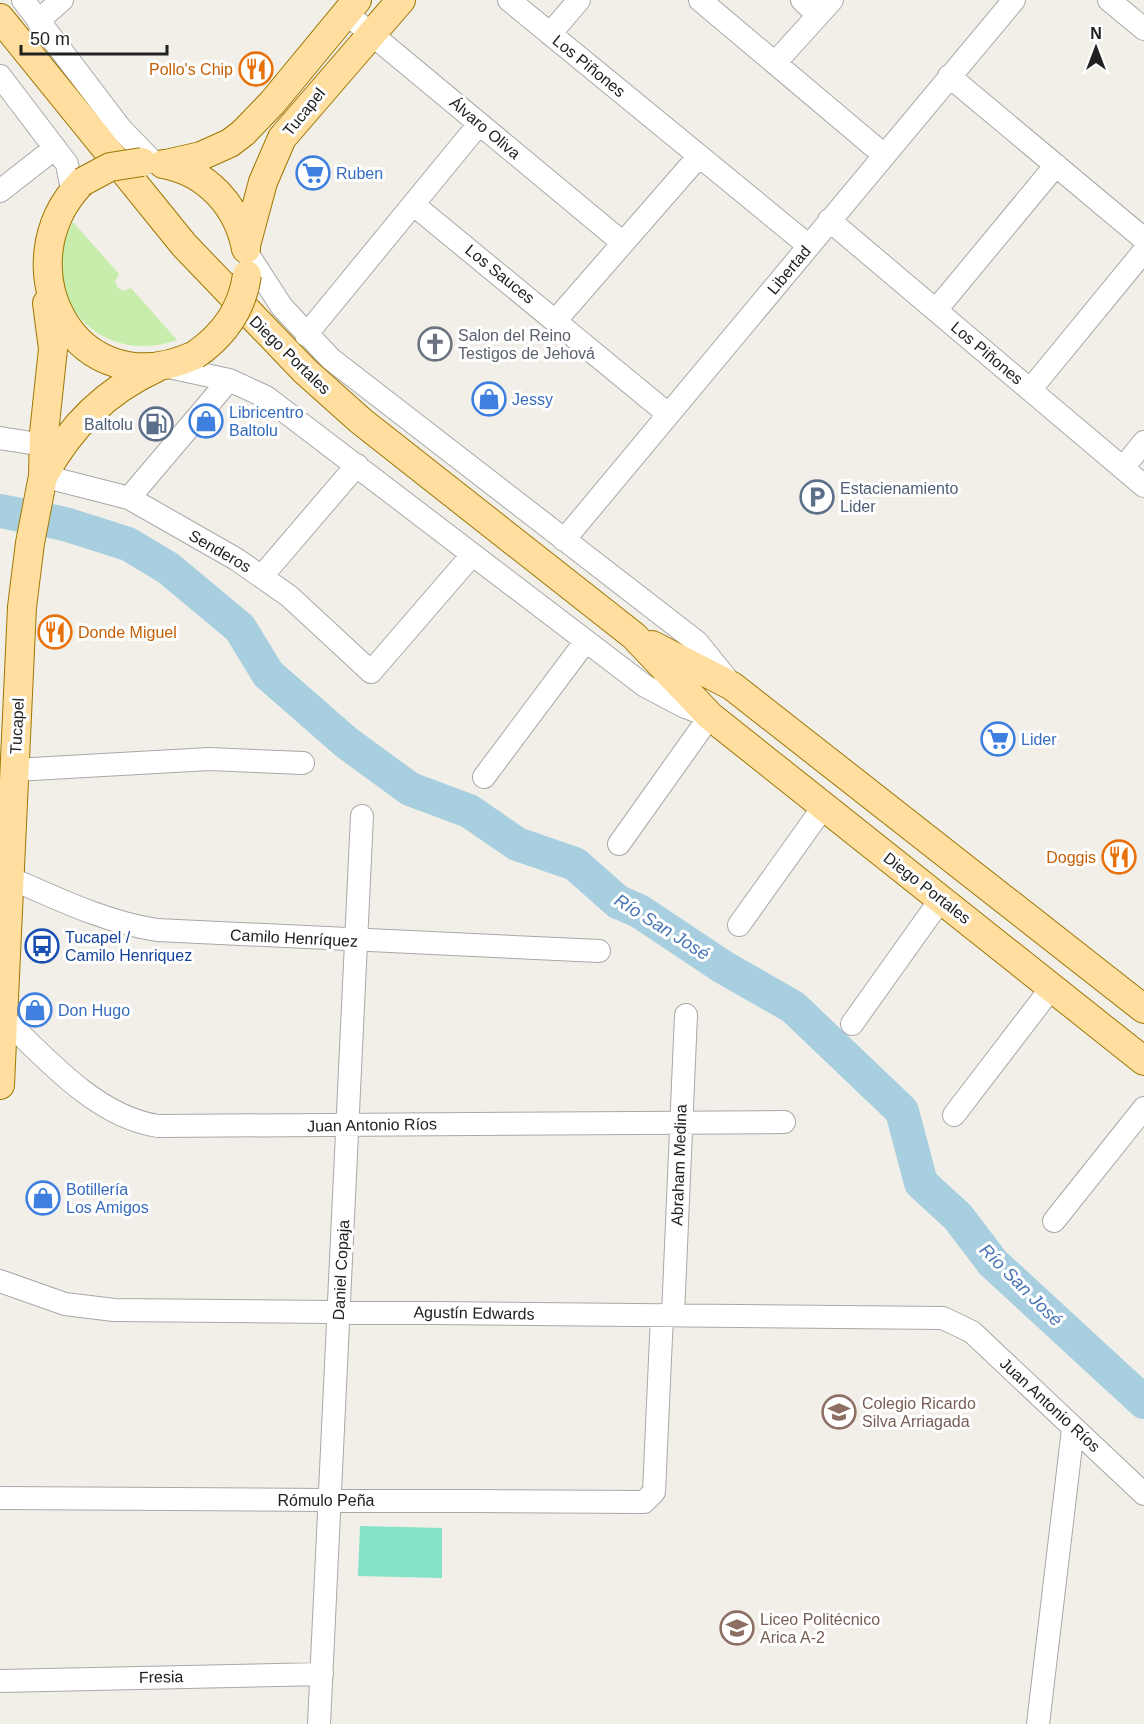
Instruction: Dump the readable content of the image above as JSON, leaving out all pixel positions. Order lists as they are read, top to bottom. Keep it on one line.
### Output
{"streets":{"main road":["Tucapel","Diego Portales"],"street":["Los Piñones","Álvaro Oliva","Libertad","Los Sauces","Senderos","Camilo Henríquez","Juan Antonio Ríos","Abraham Medina","Daniel Copaja","Agustín Edwards","Rómulo Peña","Fresia"]},"crossings":[["Los Piñones","Libertad"],["Tucapel","Álvaro Oliva"],["Tucapel","Diego Portales"],["Tucapel","Senderos"],["Tucapel","Camilo Henríquez"],["Tucapel","Juan Antonio Ríos"],["Libertad","Los Sauces"],["Libertad","Diego Portales"],["Diego Portales","Senderos"],["Camilo Henríquez","Daniel Copaja"],["Juan Antonio Ríos","Abraham Medina"],["Juan Antonio Ríos","Daniel Copaja"],["Juan Antonio Ríos","Agustín Edwards"],["Abraham Medina","Agustín Edwards"],["Abraham Medina","Rómulo Peña"],["Daniel Copaja","Agustín Edwards"],["Daniel Copaja","Rómulo Peña"],["Daniel Copaja","Fresia"]],"water":["Río San José"],"places":{"restaurant":["Pollo's Chip","Donde Miguel","Doggis"],"supermarket":["Ruben","Lider"],"church":["Salon del Reino Testigos de Jehová"],"shop":["Jessy","Libricentro Baltolu","Don Hugo","Botillería Los Amigos"],"fuel station":["Baltolu"],"parking":["Estacienamiento Lider"],"bus stop":["Tucapel / Camilo Henriquez"],"school or university":["Colegio Ricardo Silva Arriagada","Liceo Politécnico Arica A-2"]},"scale_bar":"50 m","north":"top"}
